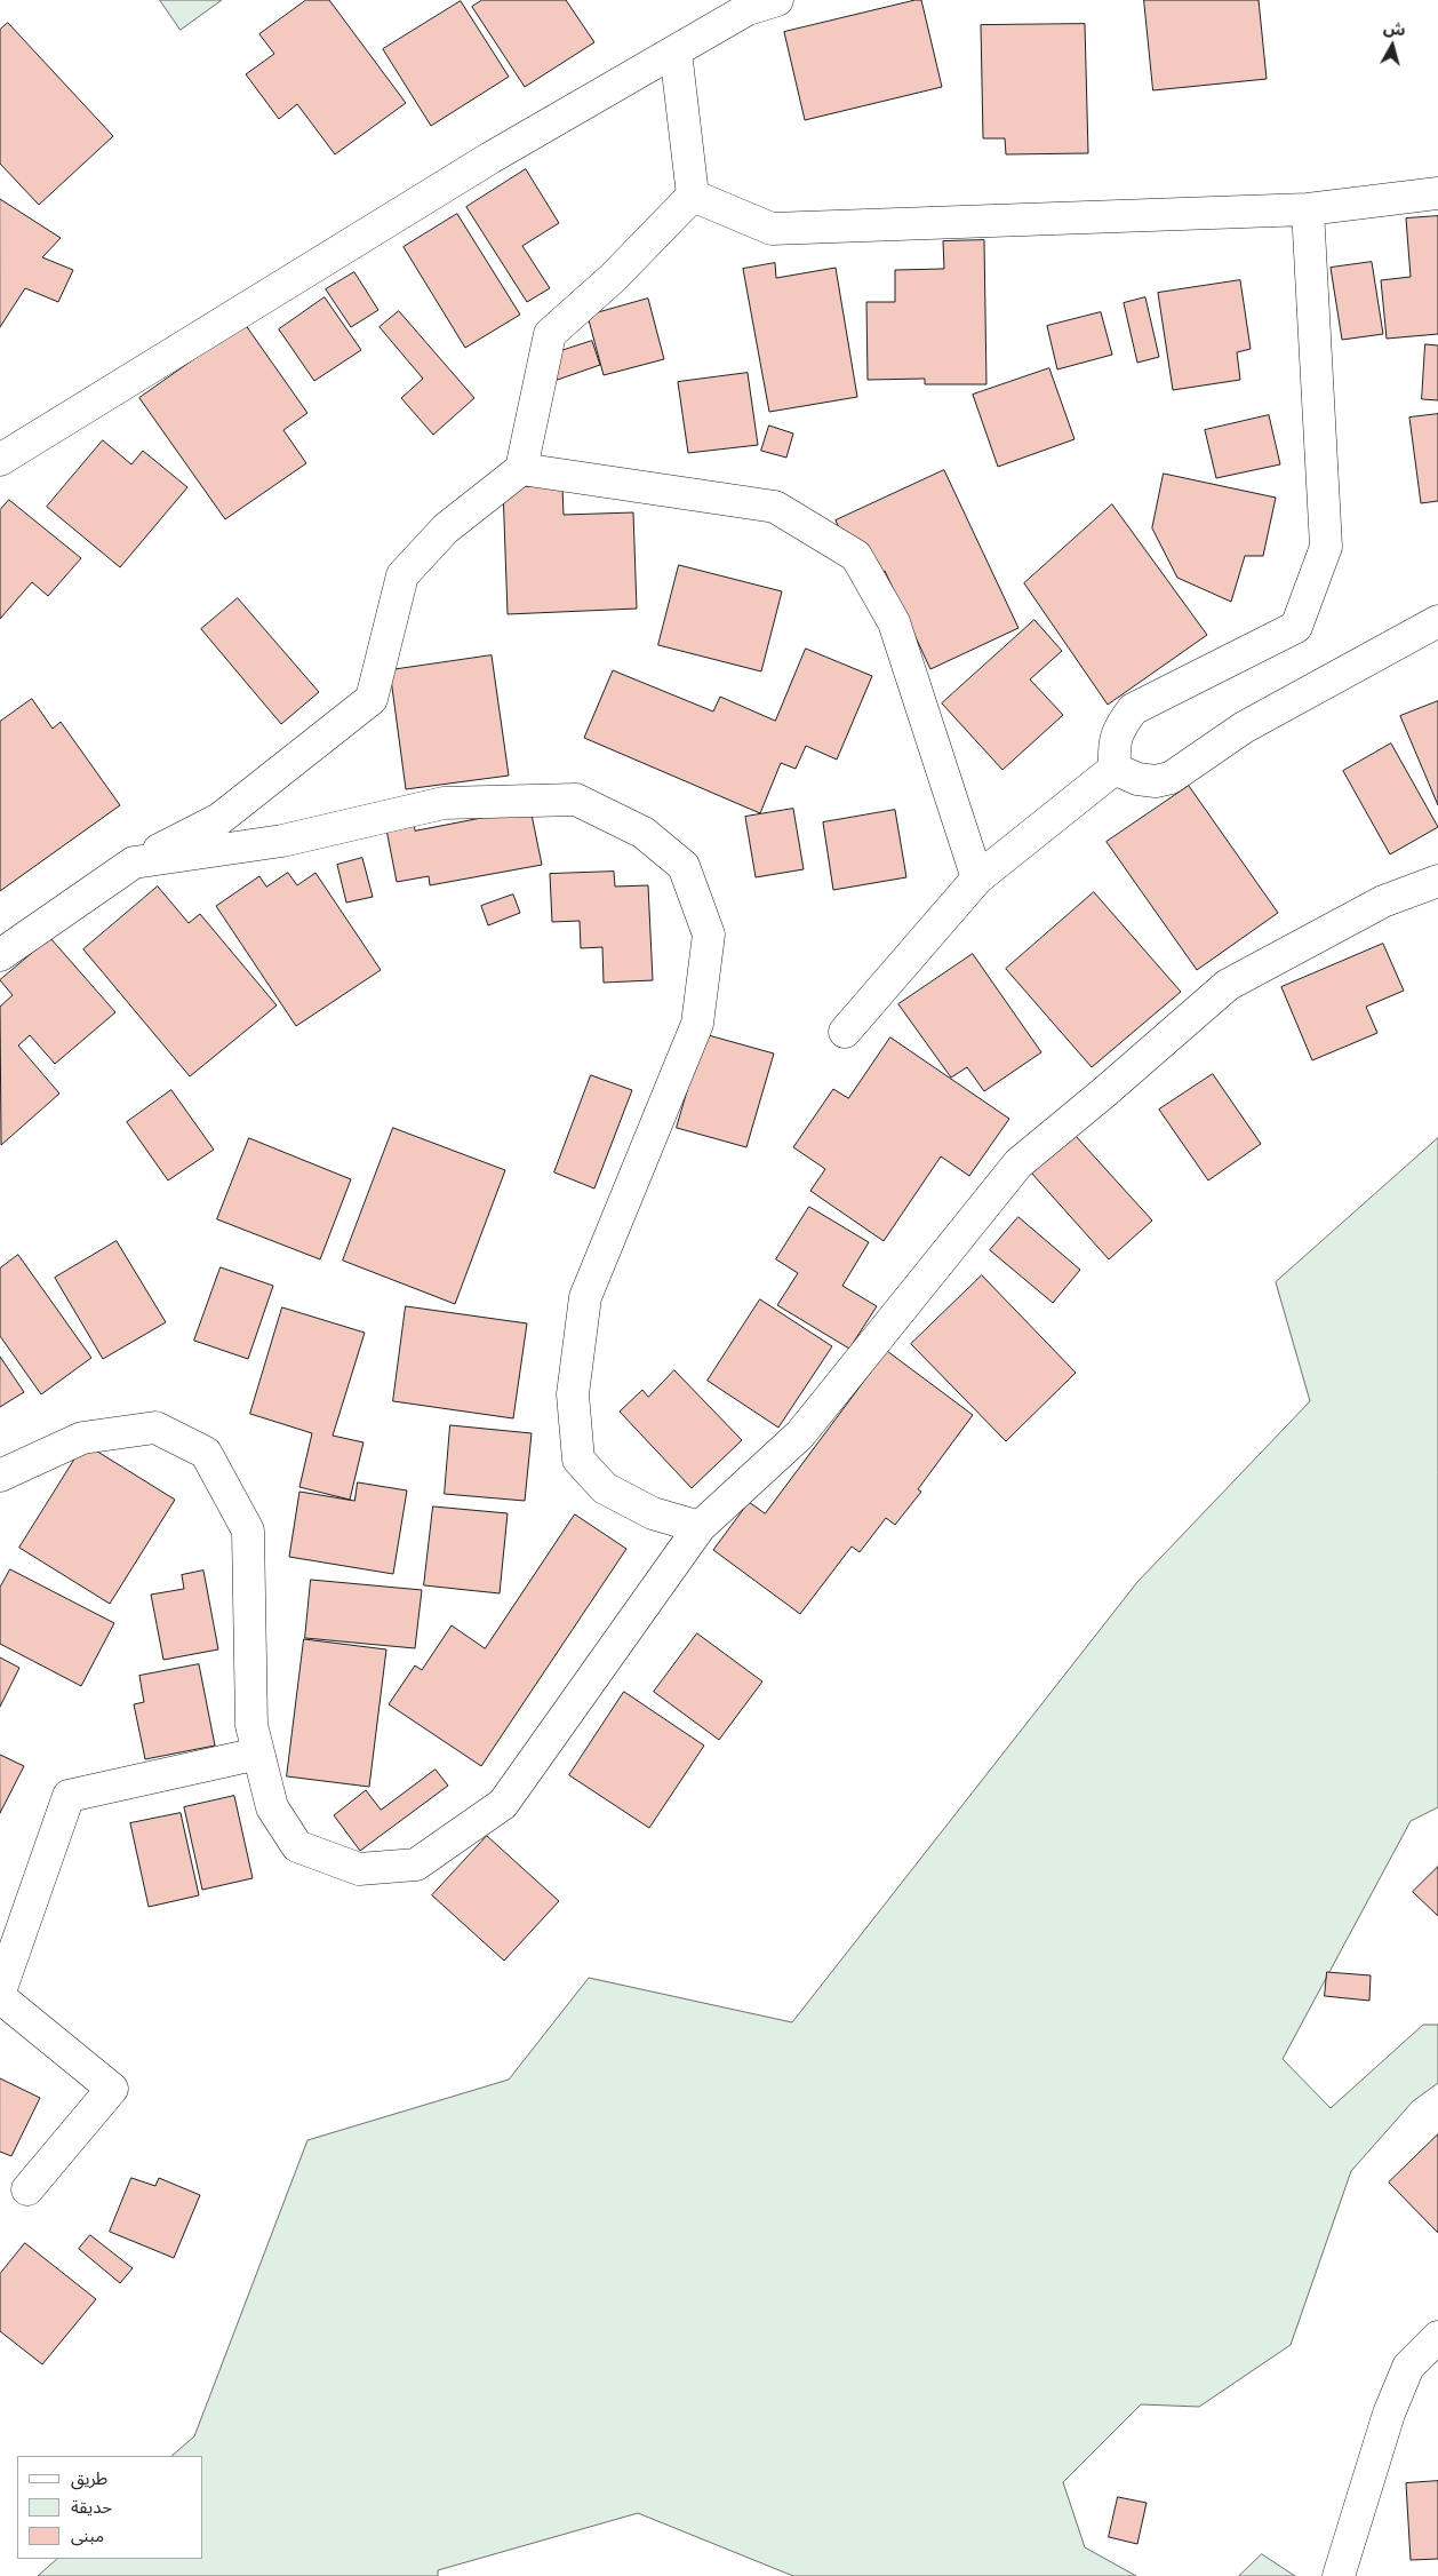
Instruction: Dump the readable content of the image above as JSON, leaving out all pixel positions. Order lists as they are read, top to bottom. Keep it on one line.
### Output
{"legend":["طريق","حديقة","مبنى"],"north":"top"}
